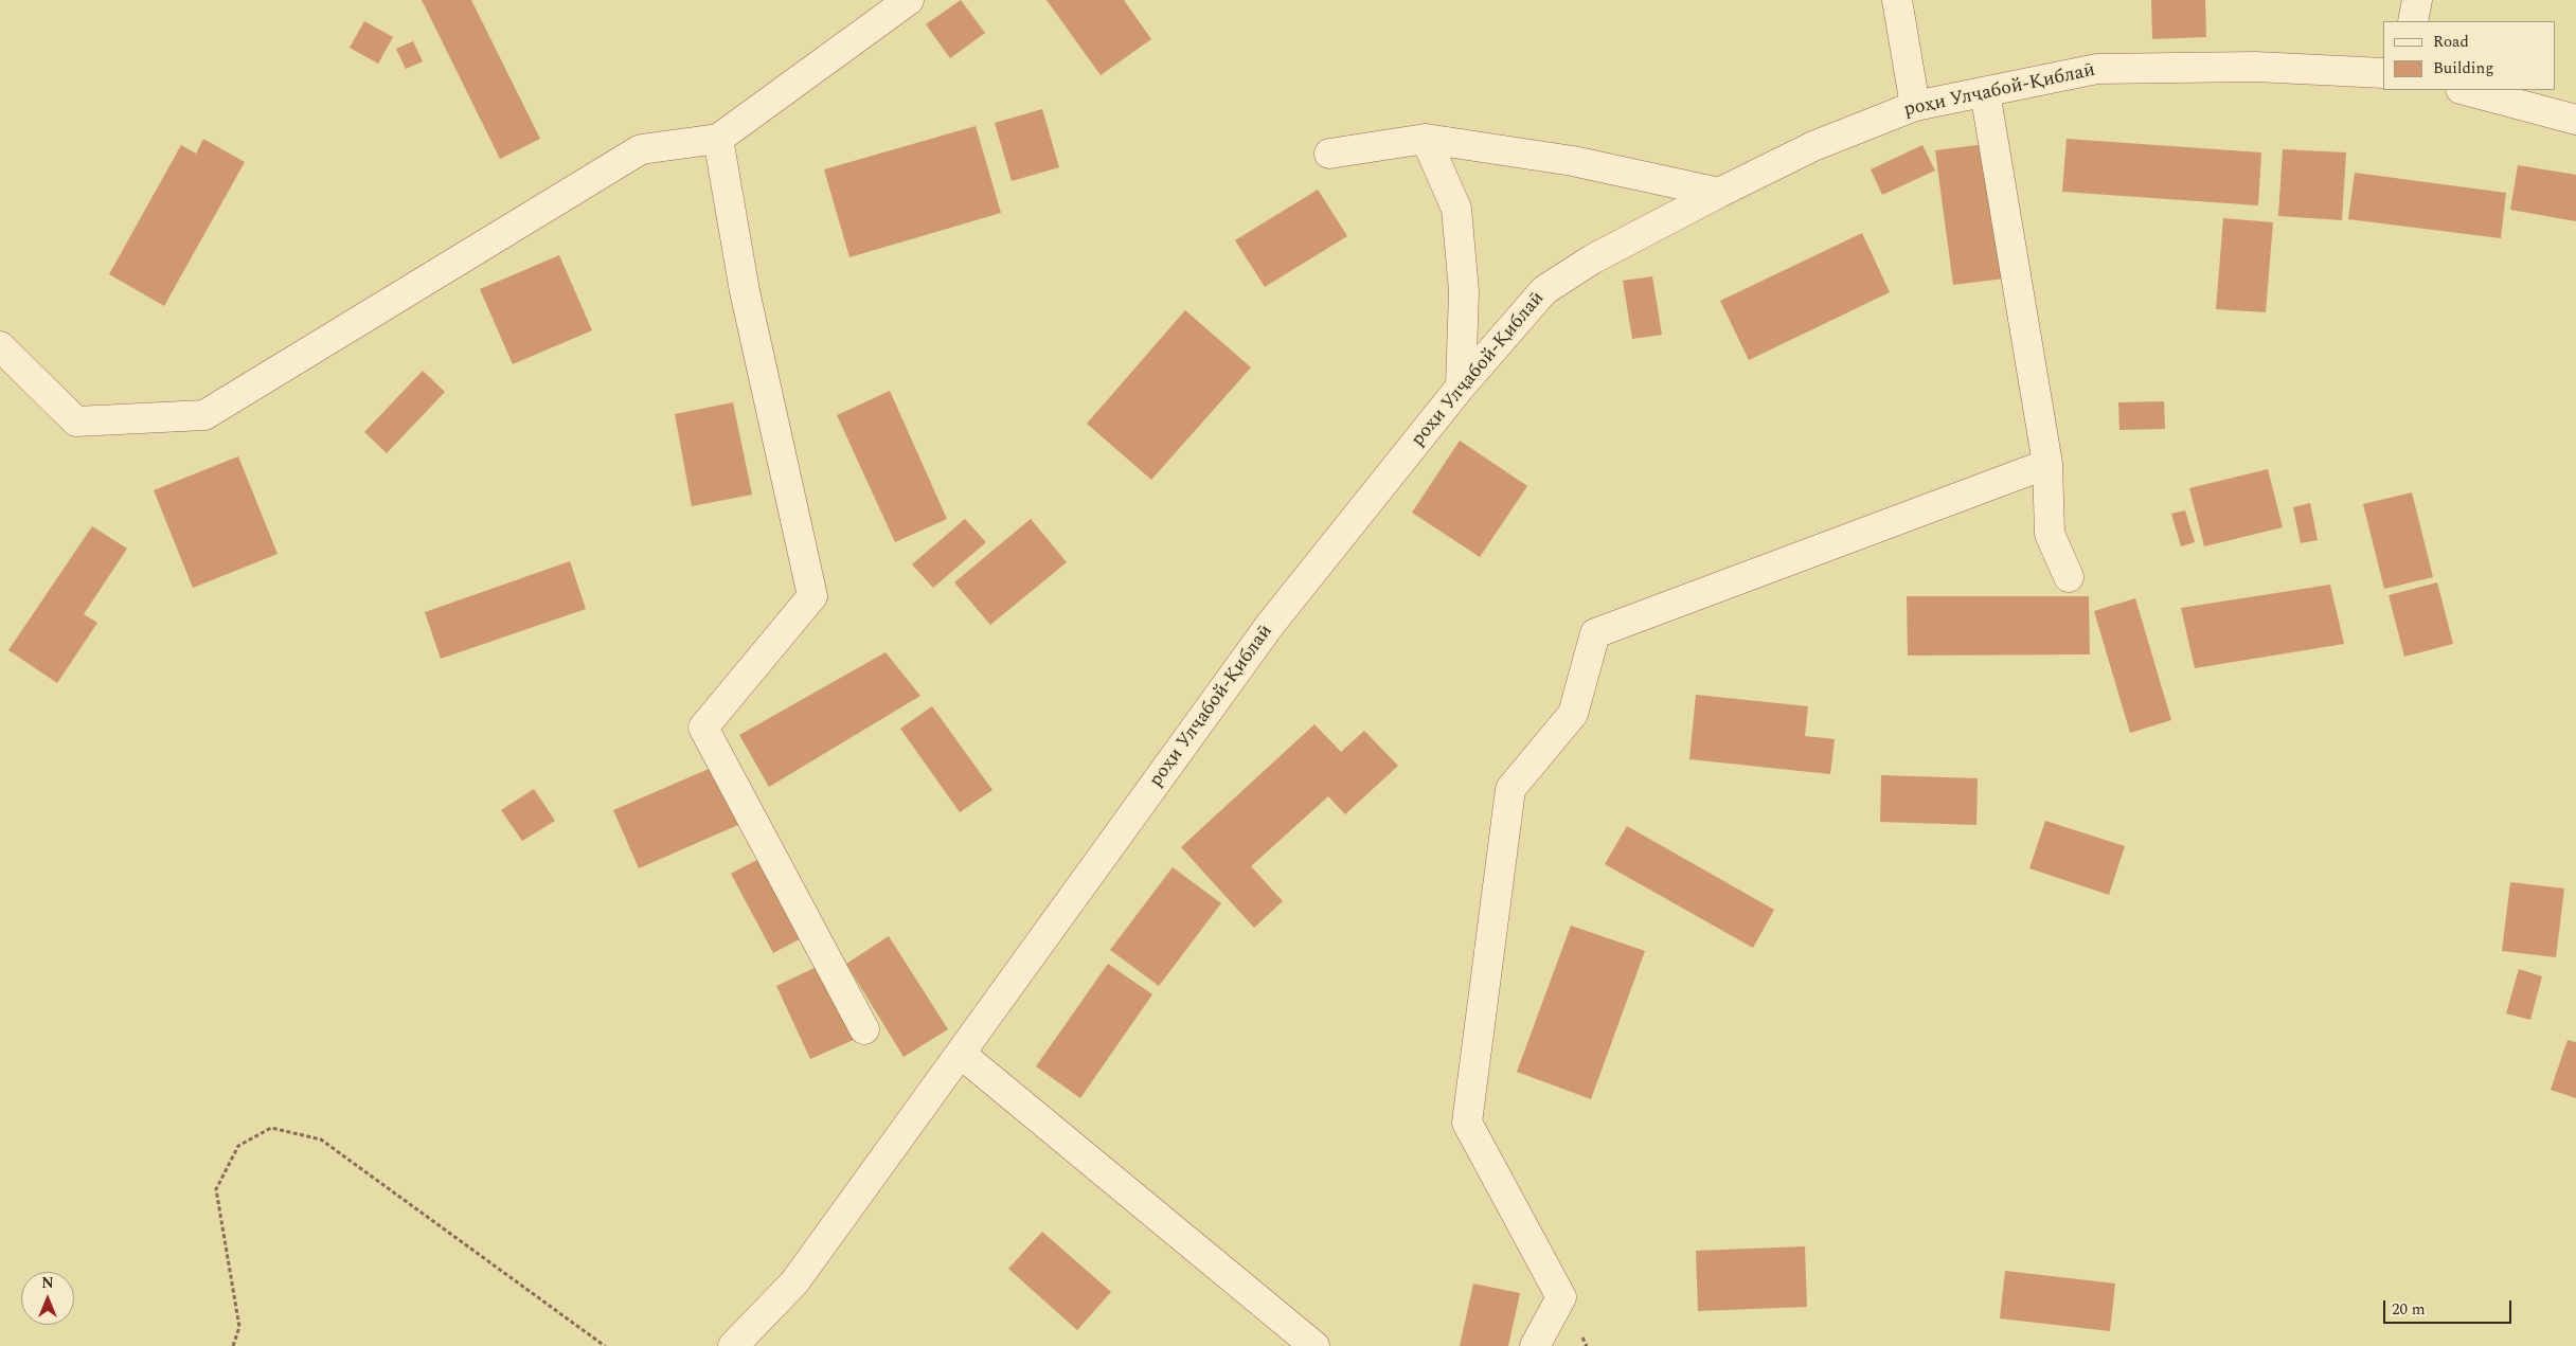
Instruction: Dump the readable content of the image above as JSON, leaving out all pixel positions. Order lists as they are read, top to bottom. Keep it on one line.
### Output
{"streets":{"street":["роҳи Улҷабой-Қиблаӣ"]},"legend":["Road","Building"],"scale_bar":"20 m","north":"top"}
